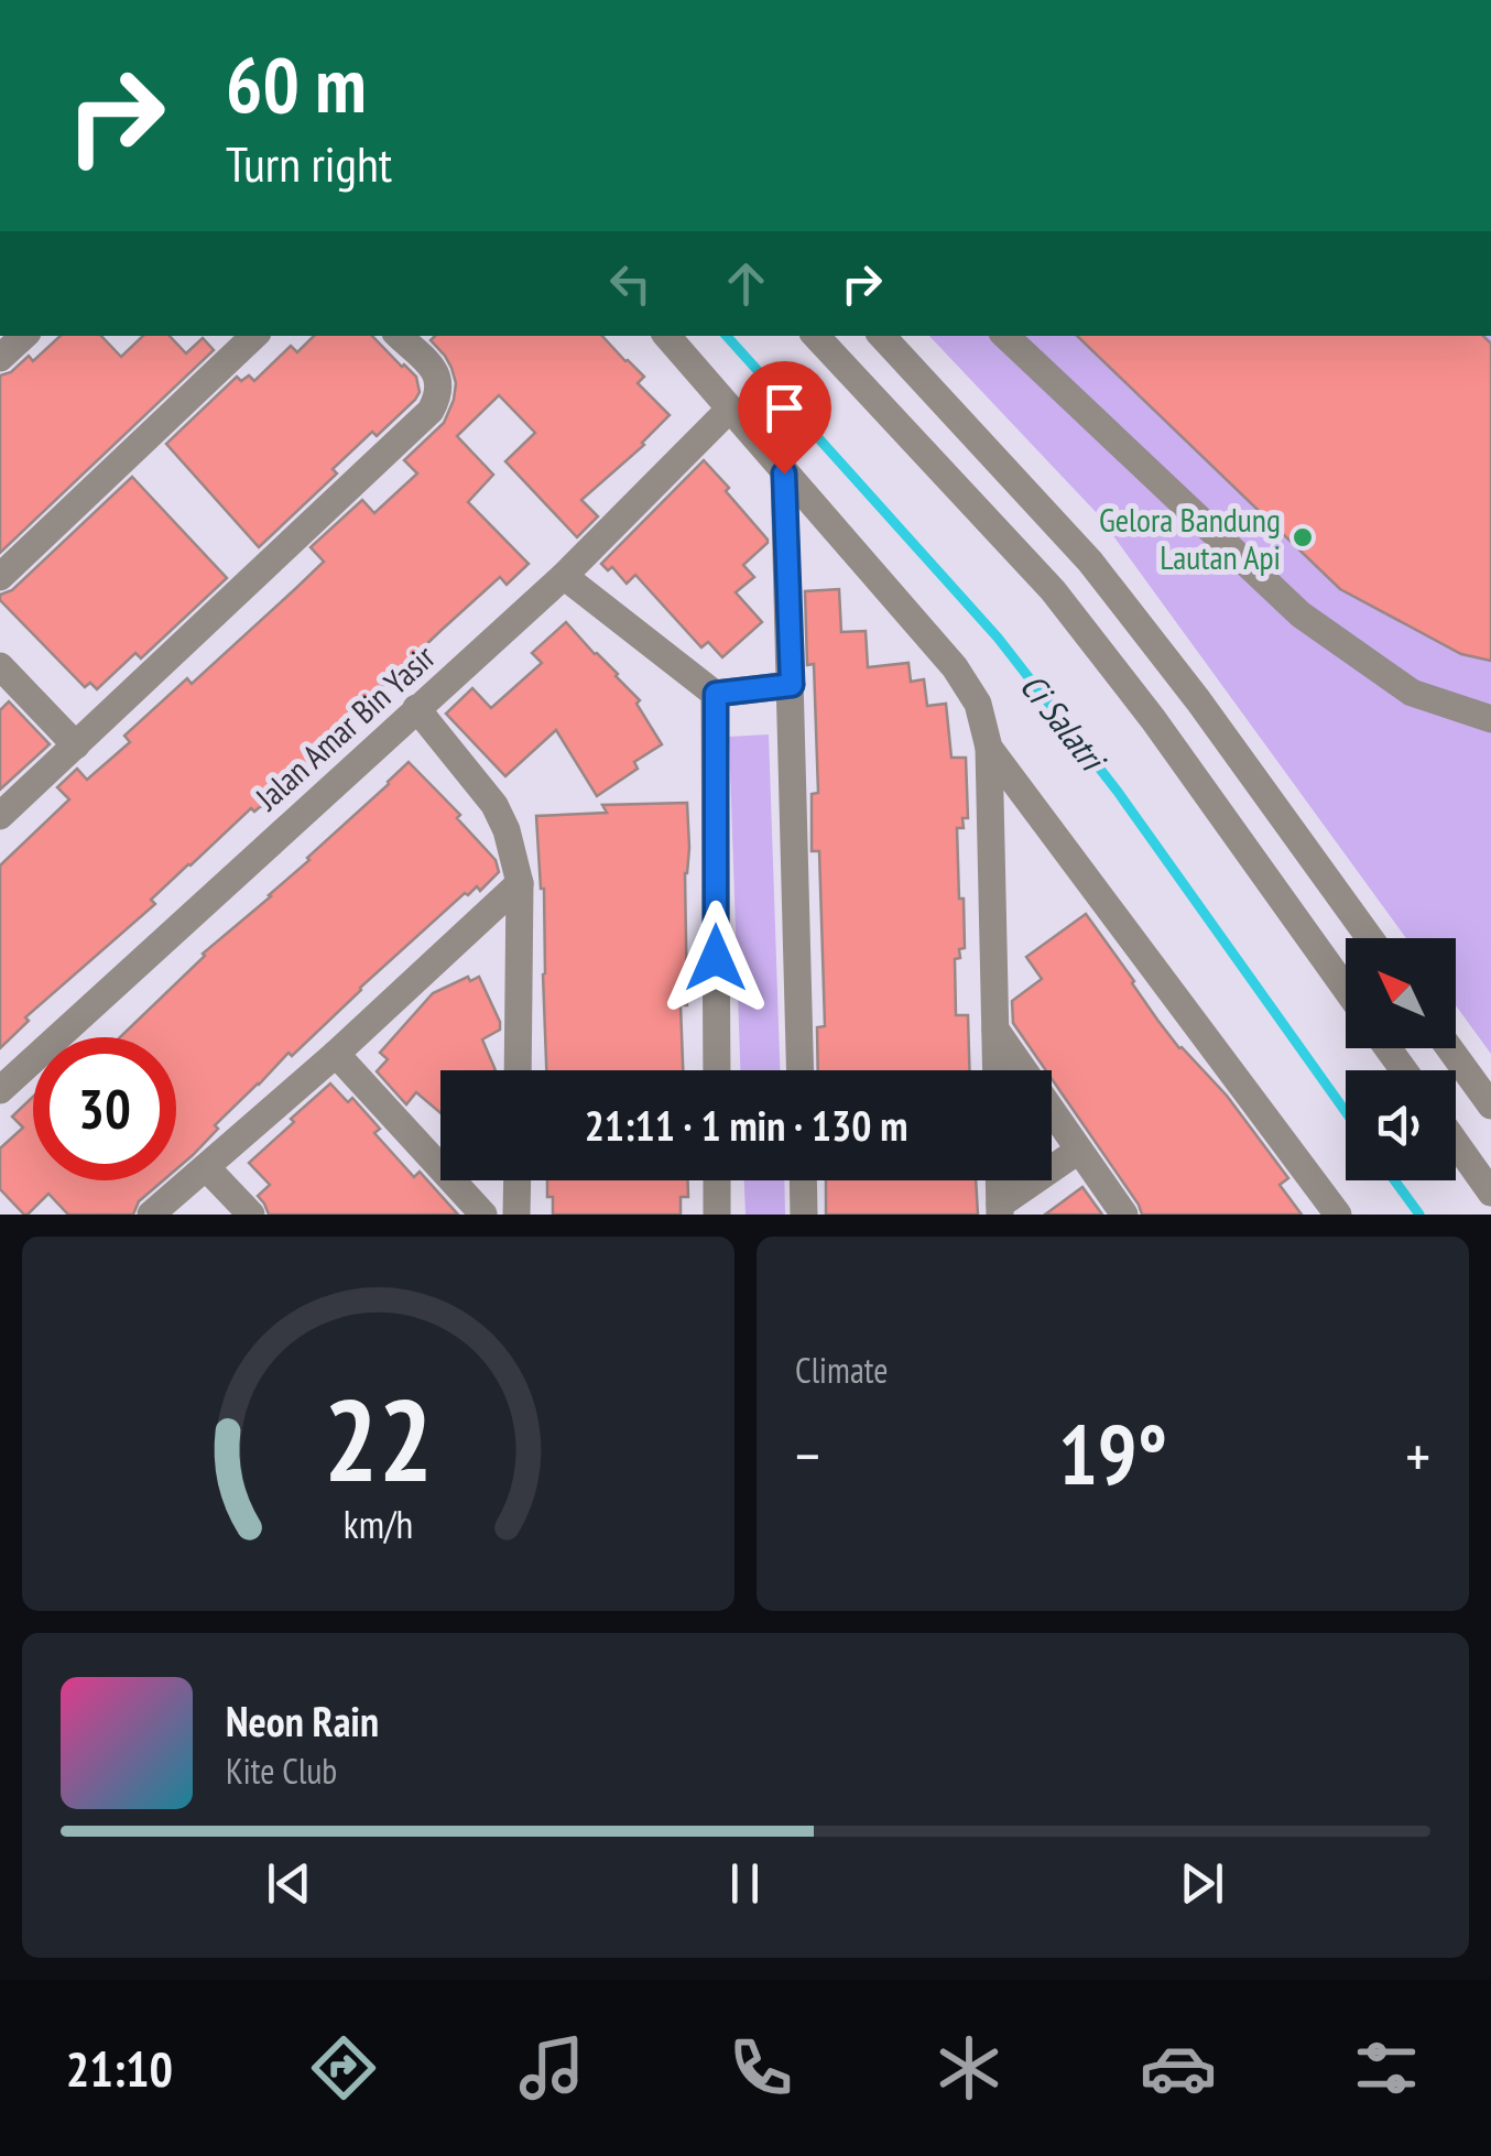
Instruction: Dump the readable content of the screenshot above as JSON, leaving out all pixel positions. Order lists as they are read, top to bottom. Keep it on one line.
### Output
{"streets":{"street":["Jalan Amar Bin Yasir"]},"water":["Ci Salatri"],"places":["Gelora Bandung Lautan Api"],"north":"top left","page":{"turn":["60 m","Turn right"],"limit":"30","trip":"21:11 · 1 min · 130 m","tile":"Climate","heat":["−","19°","+"],"song":["Neon Rain","Kite Club"],"tabs":"21:10","gauge":["22","km/h"]}}
